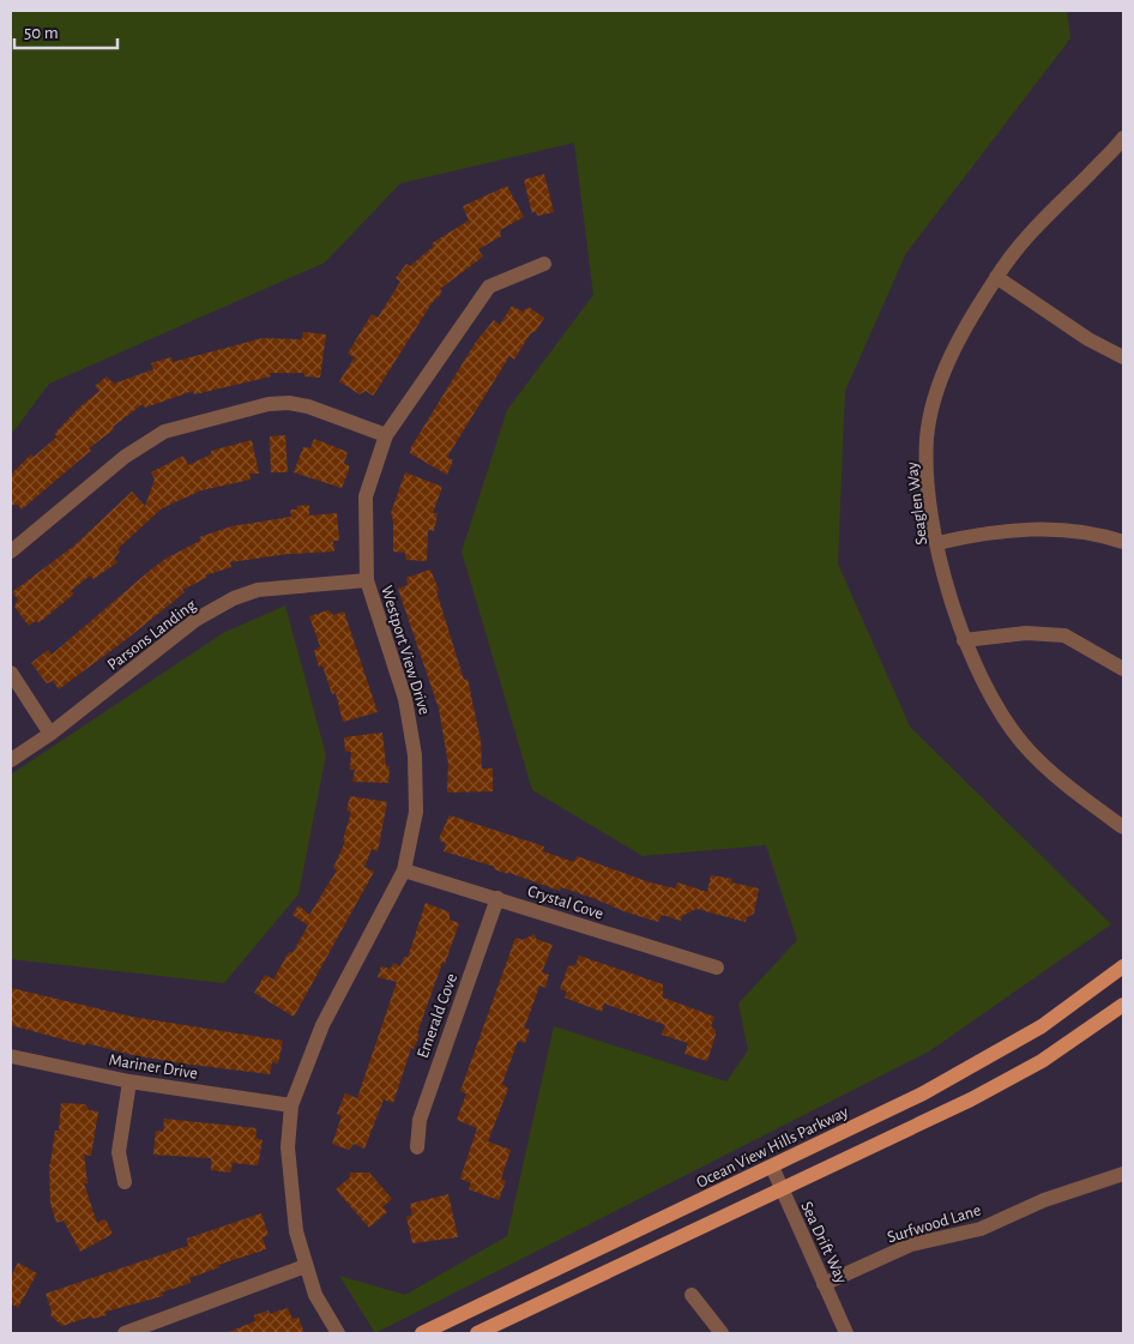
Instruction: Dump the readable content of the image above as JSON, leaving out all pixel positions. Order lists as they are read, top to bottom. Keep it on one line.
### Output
{"streets":{"main road":["Ocean View Hills Parkway"],"street":["Seaglen Way","Parsons Landing","Westport View Drive","Crystal Cove","Emerald Cove","Mariner Drive","Surfwood Lane","Sea Drift Way"]},"crossings":[["Parsons Landing","Westport View Drive"],["Westport View Drive","Crystal Cove"],["Westport View Drive","Mariner Drive"],["Crystal Cove","Emerald Cove"],["Ocean View Hills Parkway","Sea Drift Way"],["Surfwood Lane","Sea Drift Way"]],"scale_bar":"50 m"}
